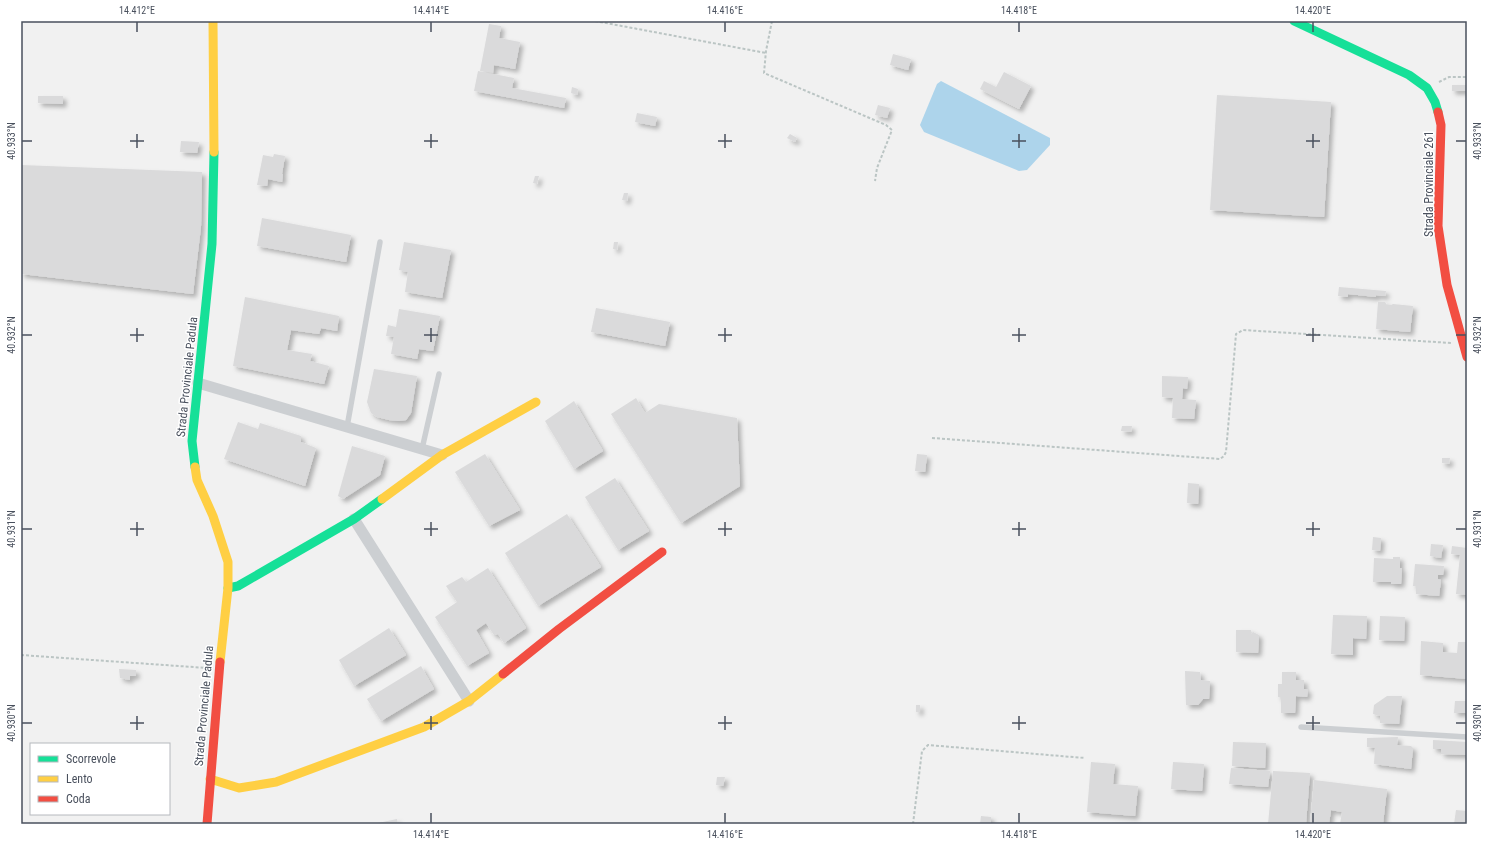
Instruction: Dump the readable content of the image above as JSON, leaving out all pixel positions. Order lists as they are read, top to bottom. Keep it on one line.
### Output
{"streets":{"street":["Strada Provinciale 261","Strada Provinciale Padula"]},"legend":["Scorrevole","Lento","Coda"],"coordinates":["14.412°E","14.414°E","14.416°E","14.418°E","14.420°E","40.933°N","40.932°N","40.931°N","40.930°N"]}
